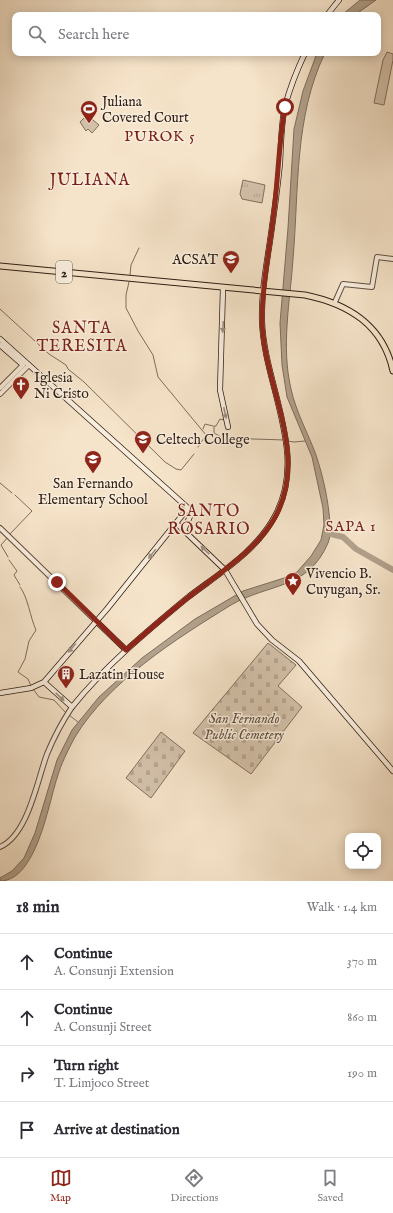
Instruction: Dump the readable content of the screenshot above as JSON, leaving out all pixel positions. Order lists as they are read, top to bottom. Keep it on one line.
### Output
{"streets":{"highway":["2"]},"districts":["PUROK 5","JULIANA","SANTA TERESITA","SANTO ROSARIO","SAPA 1"],"parks":["San Fernando Public Cemetery"],"places":{"sports":["Juliana Covered Court"],"school or university":["ACSAT","Celtech College","San Fernando Elementary School"],"church":["Iglesia Ni Cristo"],"place":["Vivencio B. Cuyugan, Sr."],"building":["Lazatin House"]},"page":{"search":"Search here","heading":["18 min","Walk · 1.4 km"],"list":[["Continue","A. Consunji Extension","370 m"],["Continue","A. Consunji Street","860 m"],["Turn right","T. Limjoco Street","190 m"],"Arrive at destination"],"nav":["Map","Directions","Saved"]}}
